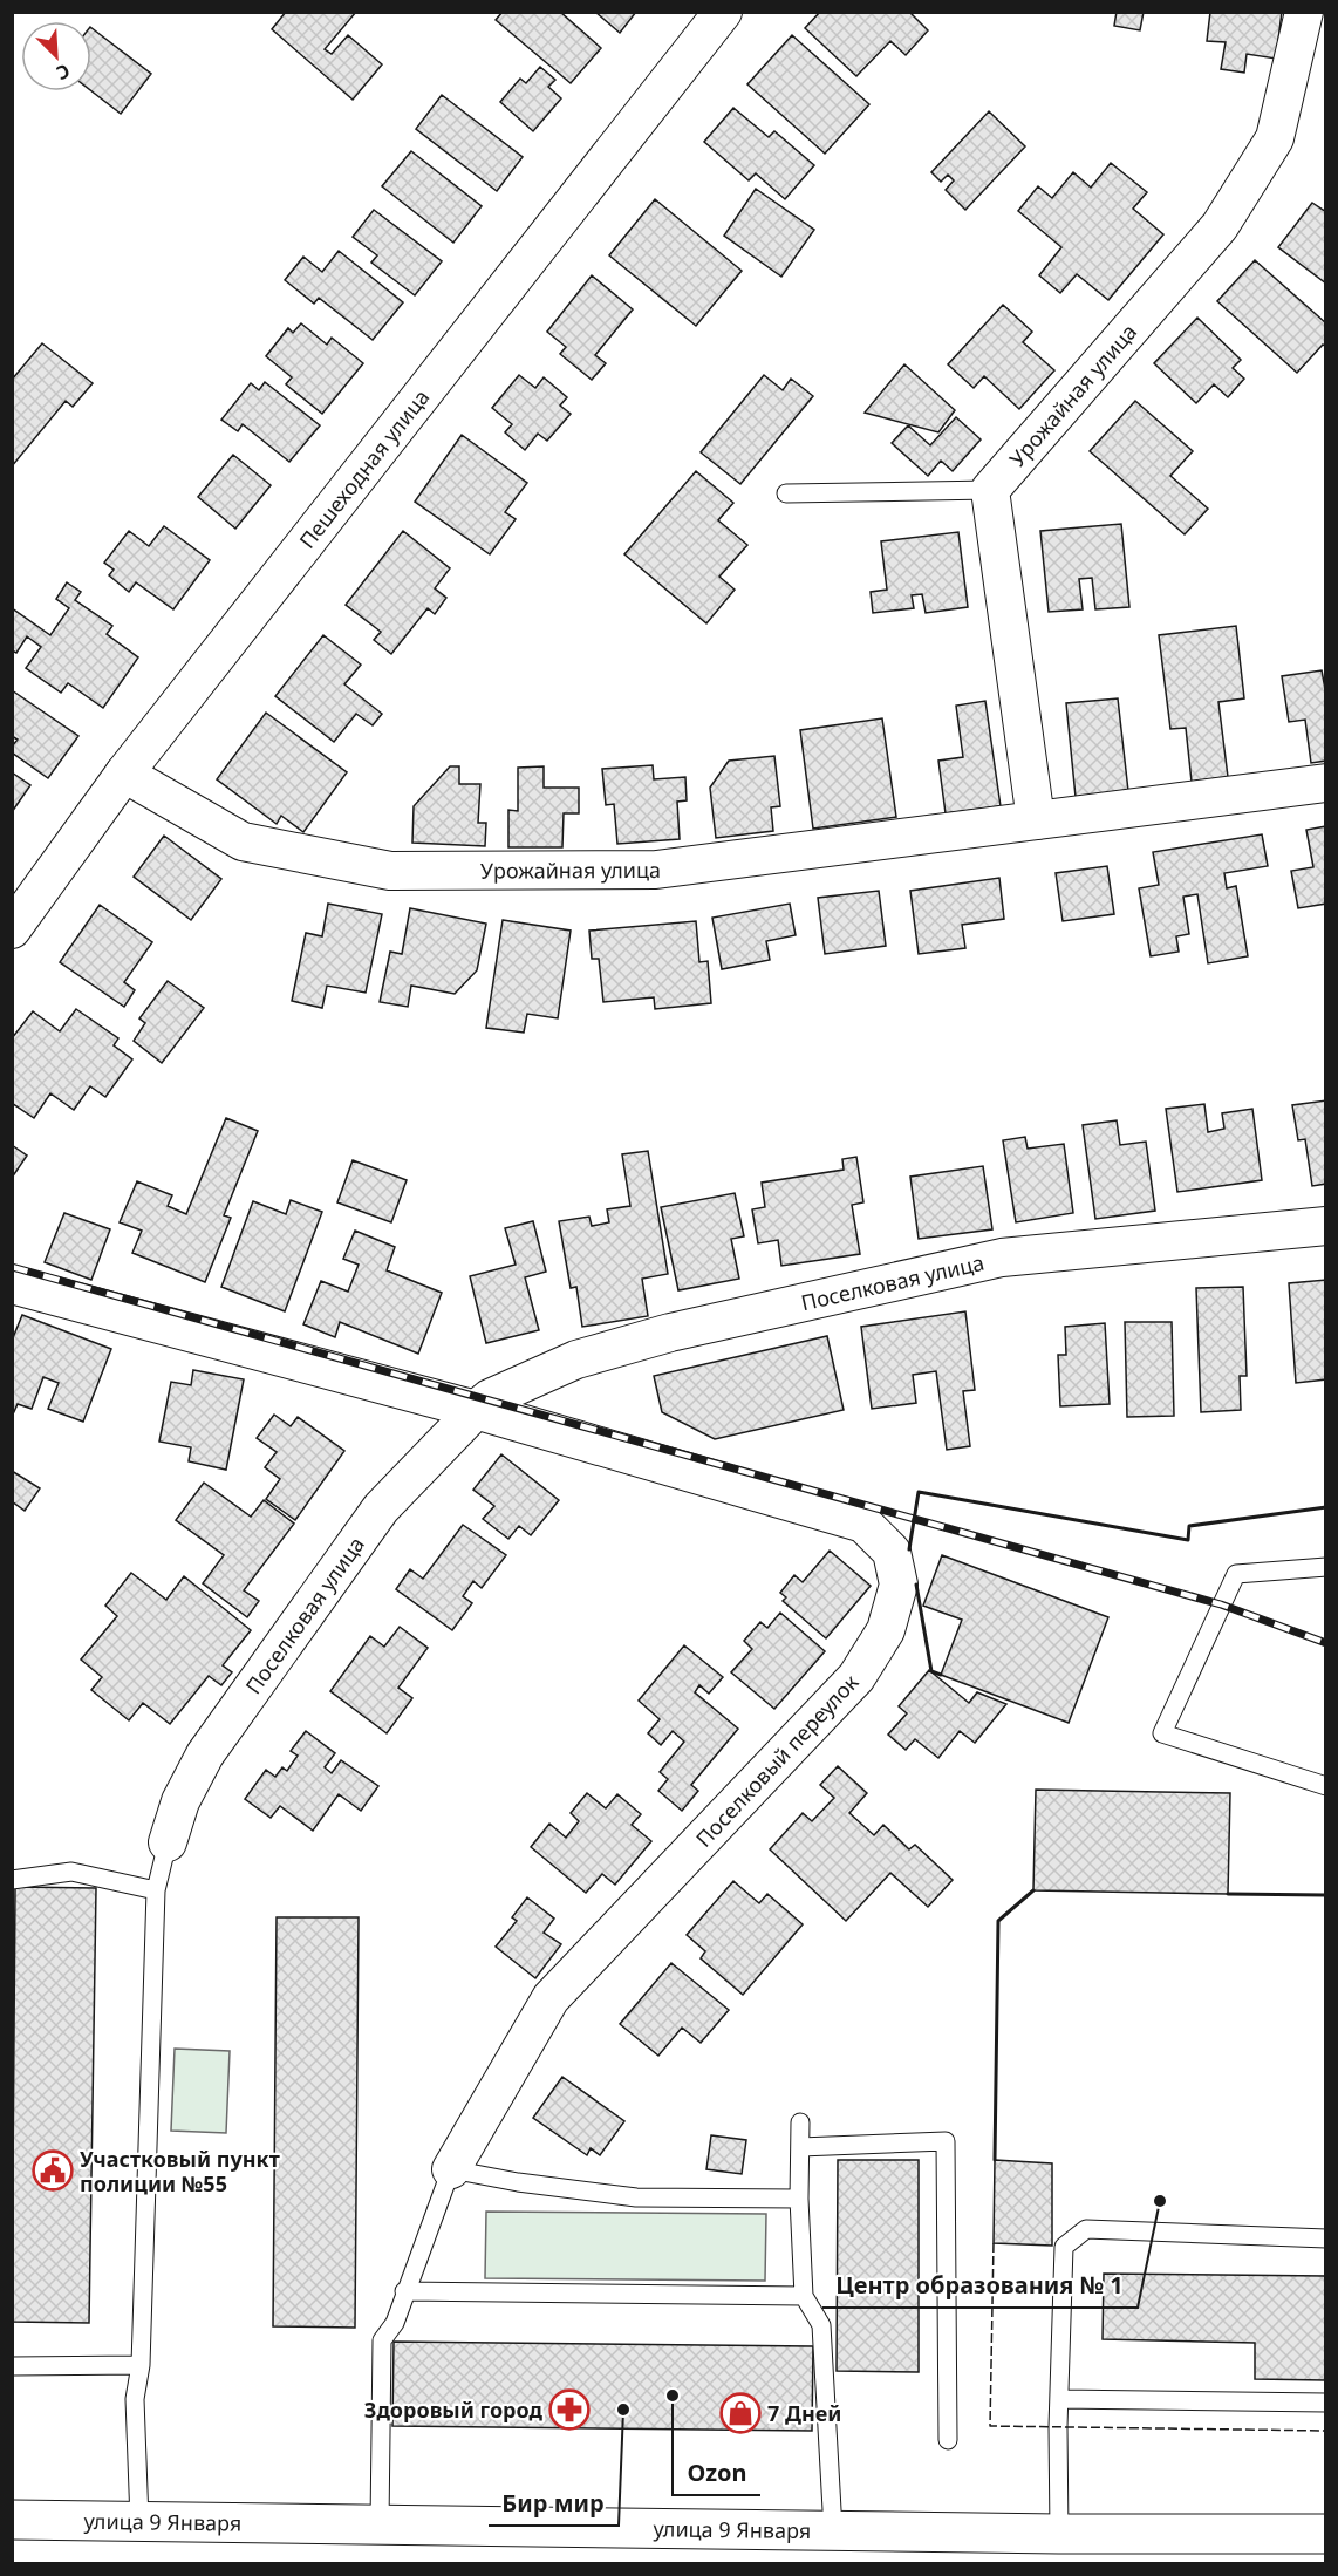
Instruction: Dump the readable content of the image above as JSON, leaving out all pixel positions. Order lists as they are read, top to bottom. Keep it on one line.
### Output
{"streets":{"main road":["улица 9 Января"],"street":["Урожайная улица","Пешеходная улица","Поселковая улица","Поселковый переулок"]},"crossings":[["Урожайная улица","Пешеходная улица"],["Поселковая улица","Поселковый переулок"]],"places":{"public building":["Участковый пункт полиции №55"],"other":["Центр образования № 1","Ozon","Бир мир"],"pharmacy":["Здоровый город"],"shop":["7 Дней"]},"north":"bottom right"}
